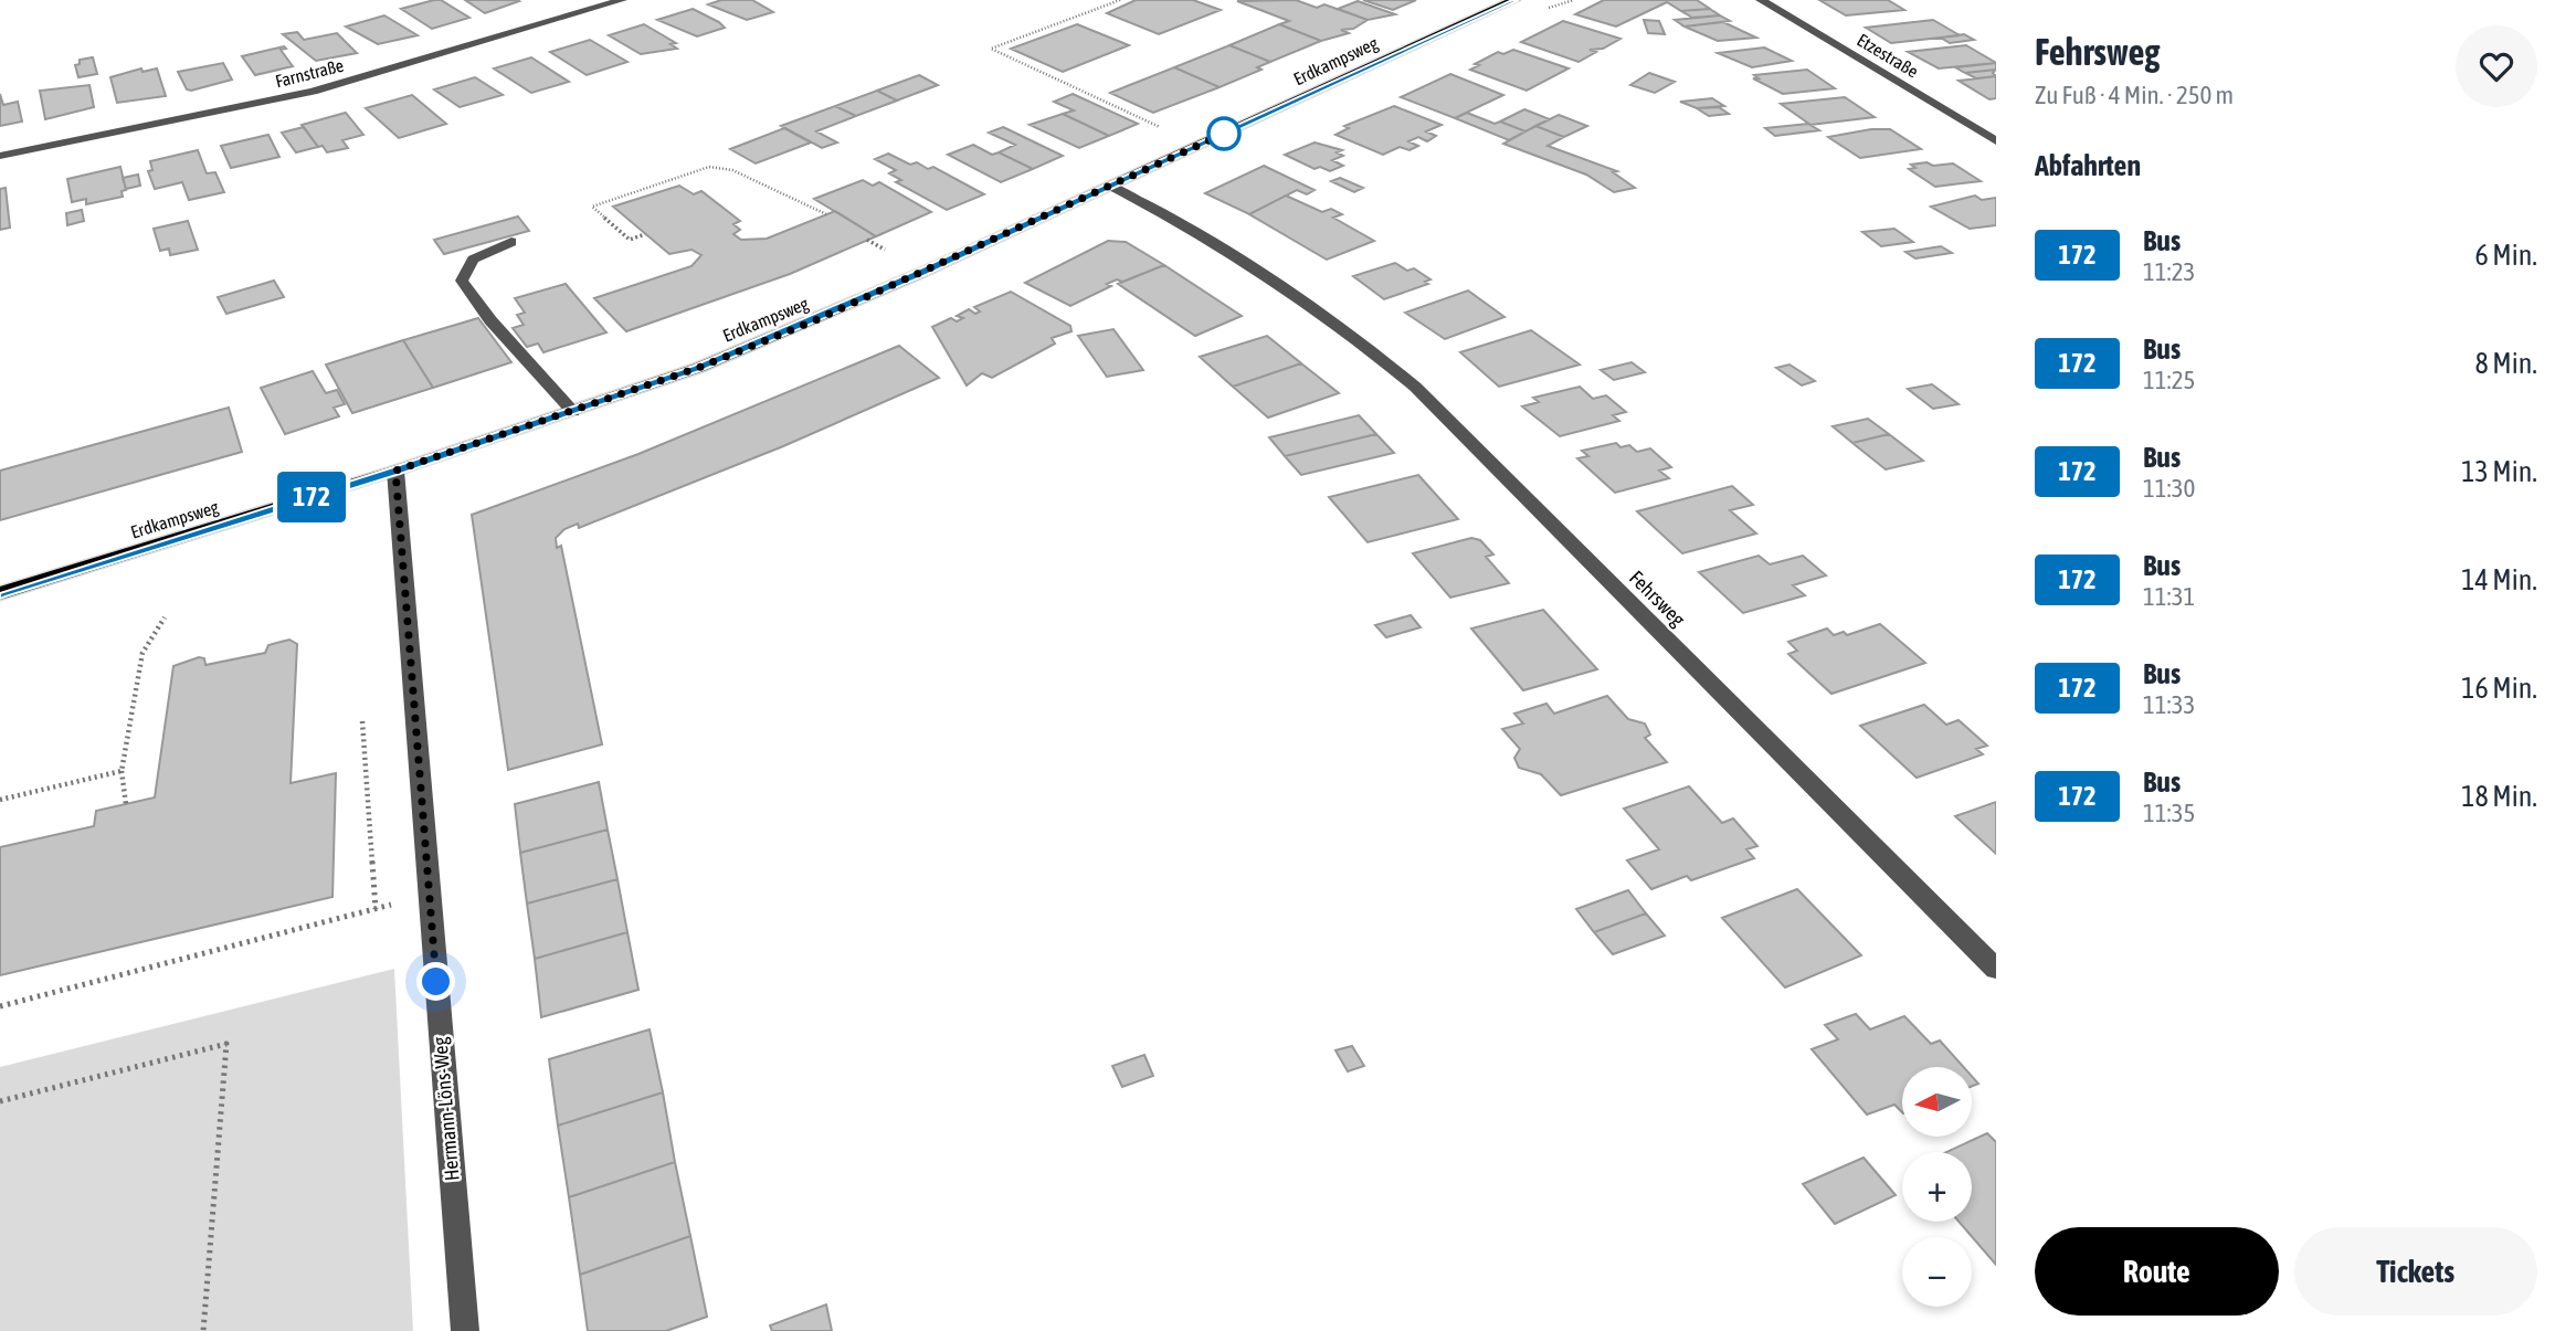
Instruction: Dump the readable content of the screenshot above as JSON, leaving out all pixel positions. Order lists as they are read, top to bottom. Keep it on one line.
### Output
{"streets":{"main road":["Erdkampsweg"],"street":["Etzestraße","Farnstraße","Fehrsweg","Hermann-Löns-Weg"]},"crossings":[["Erdkampsweg","Fehrsweg"],["Erdkampsweg","Hermann-Löns-Weg"]],"lines":["bus line 172"],"north":"left","page":{"on_map":"172","heading":[["Fehrsweg","Zu Fuß · 4 Min. · 250 m"],"Abfahrten"],"list":[{"mark":"172","name":"Bus","note":"11:23","value":"6 Min."},{"mark":"172","name":"Bus","note":"11:25","value":"8 Min."},{"mark":"172","name":"Bus","note":"11:30","value":"13 Min."},{"mark":"172","name":"Bus","note":"11:31","value":"14 Min."},{"mark":"172","name":"Bus","note":"11:33","value":"16 Min."},{"mark":"172","name":"Bus","note":"11:35","value":"18 Min."}],"map_buttons":["+","−"],"buttons":["Route","Tickets"]}}
